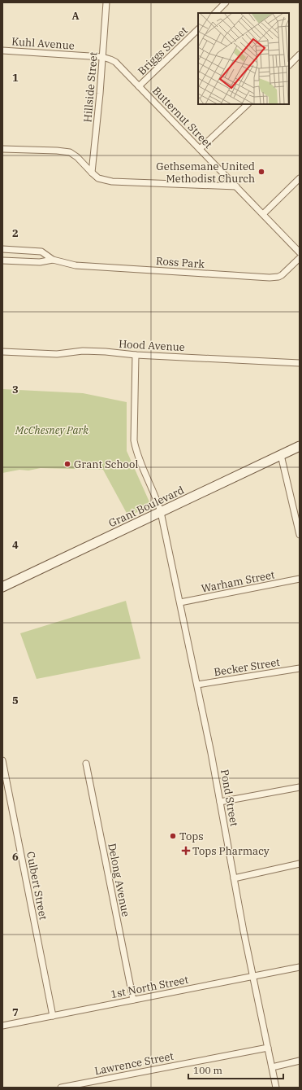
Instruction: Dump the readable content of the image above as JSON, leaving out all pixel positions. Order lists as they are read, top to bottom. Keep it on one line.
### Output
{"streets":{"street":["Kuhl Avenue","Briggs Street","Hillside Street","Butternut Street","Ross Park","Hood Avenue","Grant Boulevard","Warham Street","Becker Street","Pond Street","Delong Avenue","Culbert Street","1st North Street","Lawrence Street"]},"crossings":[["Kuhl Avenue","Hillside Street"],["Kuhl Avenue","Butternut Street"],["Briggs Street","Butternut Street"],["Hillside Street","Butternut Street"],["Hood Avenue","Pond Street"],["Grant Boulevard","Pond Street"],["Warham Street","Pond Street"],["Becker Street","Pond Street"],["Pond Street","1st North Street"],["Pond Street","Lawrence Street"],["Delong Avenue","1st North Street"],["Culbert Street","1st North Street"]],"parks":["McChesney Park"],"places":{"other":["Gethsemane United Methodist Church","Grant School","Tops"],"health":["Tops Pharmacy"]},"scale_bar":"100 m","grid":{"columns":["A"],"rows":["1","2","3","4","5","6","7"]}}
